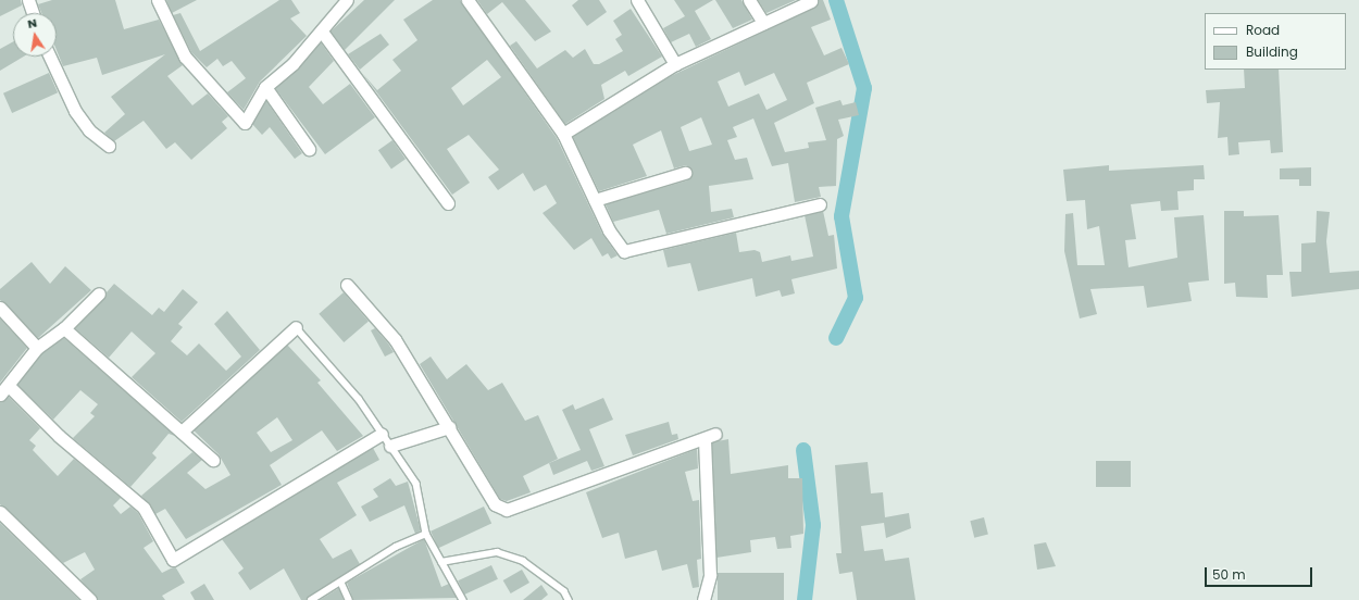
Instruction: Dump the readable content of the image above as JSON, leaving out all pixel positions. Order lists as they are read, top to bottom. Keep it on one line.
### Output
{"legend":["Road","Building"],"scale_bar":"50 m","north":"top"}
